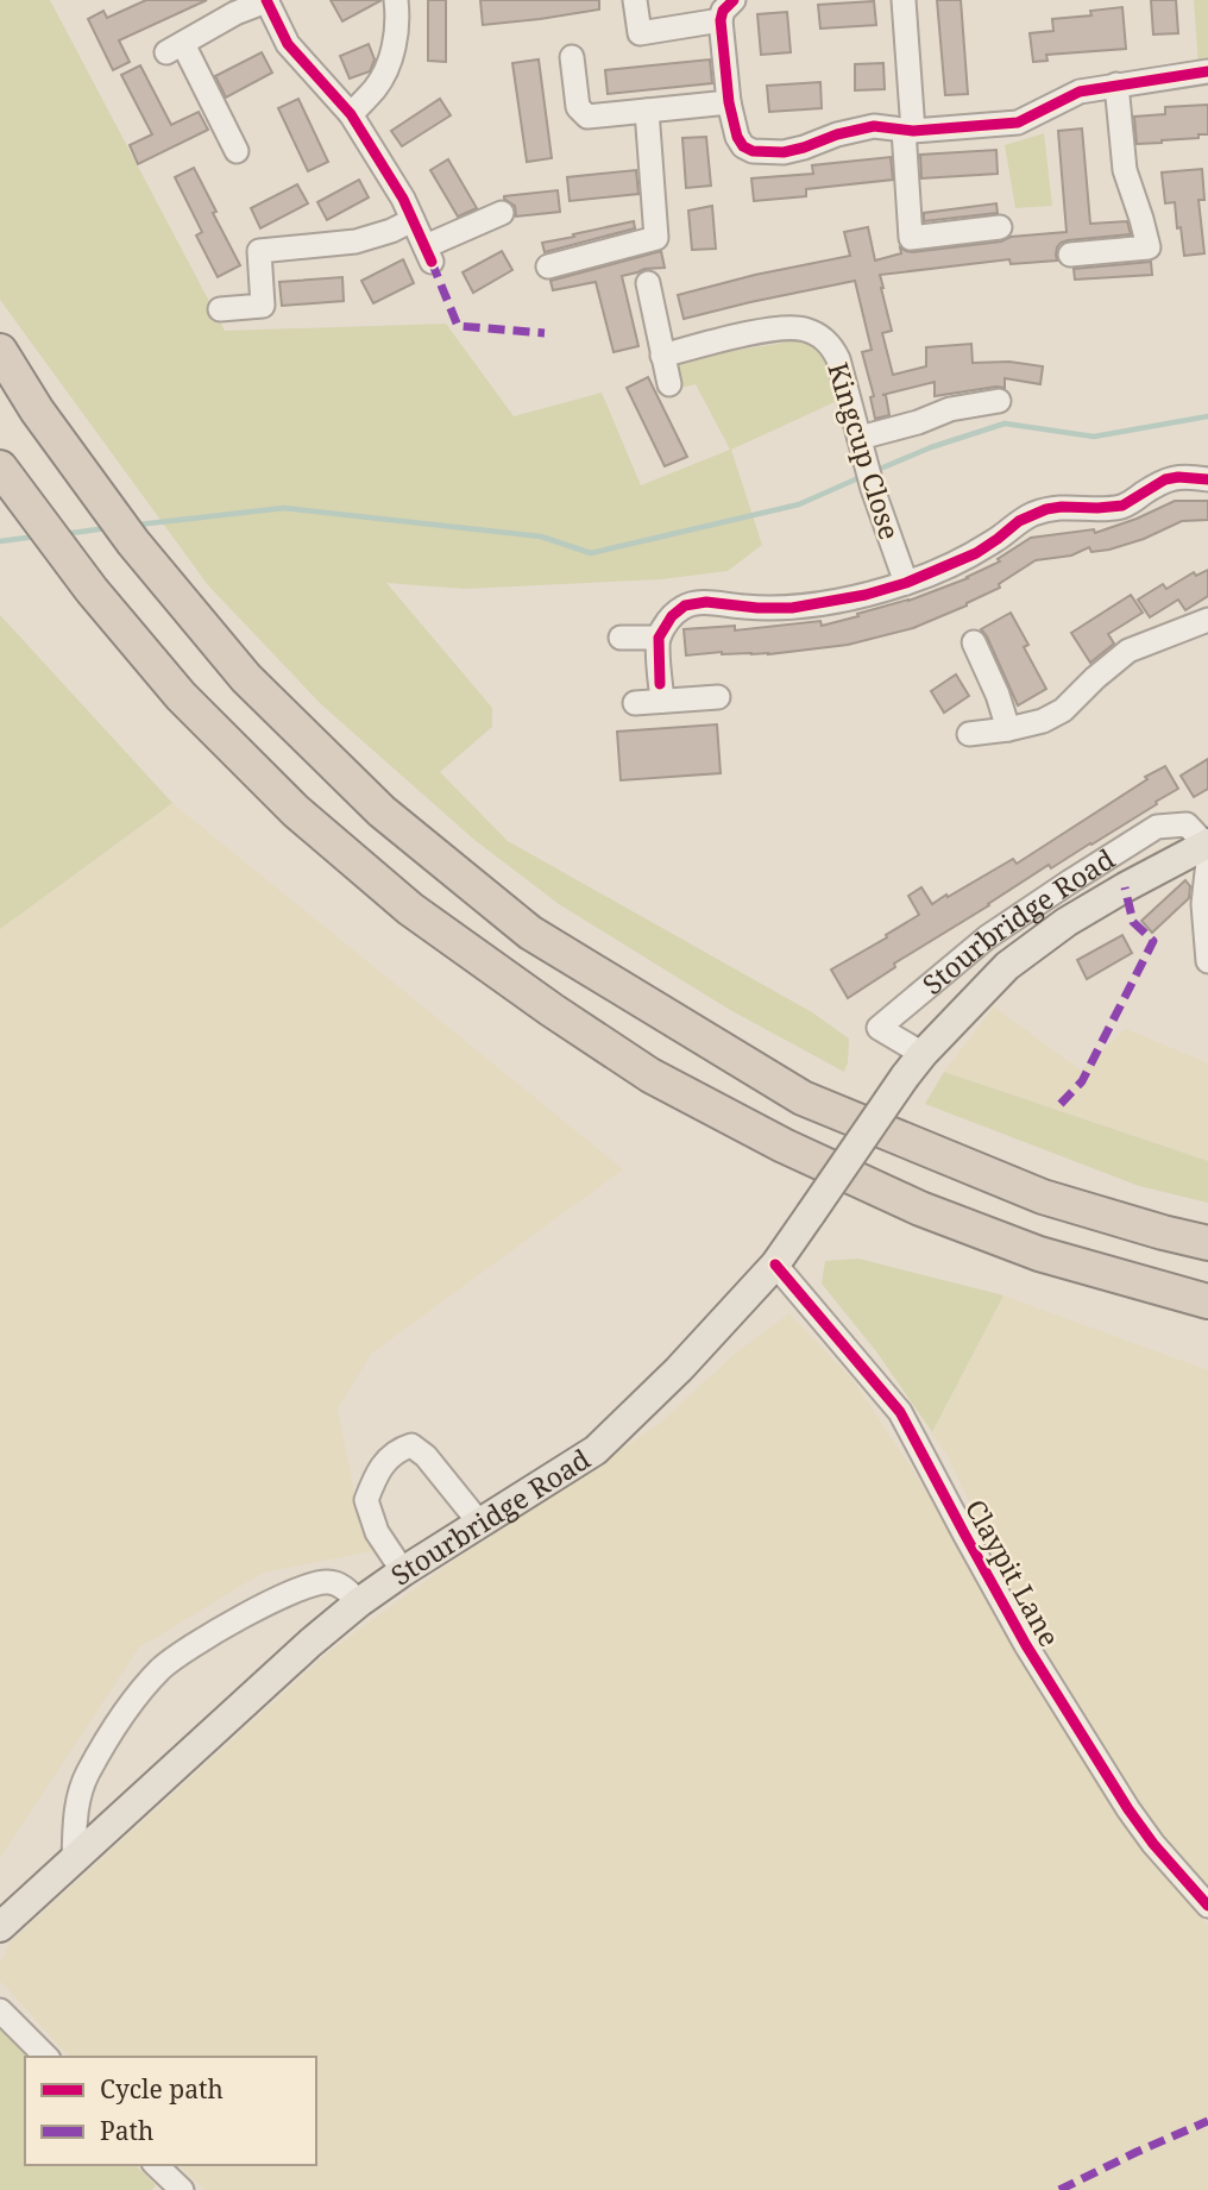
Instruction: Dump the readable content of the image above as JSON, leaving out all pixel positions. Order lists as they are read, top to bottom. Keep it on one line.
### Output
{"streets":{"main road":["Stourbridge Road"],"street":["Kingcup Close","Claypit Lane"]},"crossings":[["Stourbridge Road","Claypit Lane"]],"legend":["Cycle path","Path"]}
